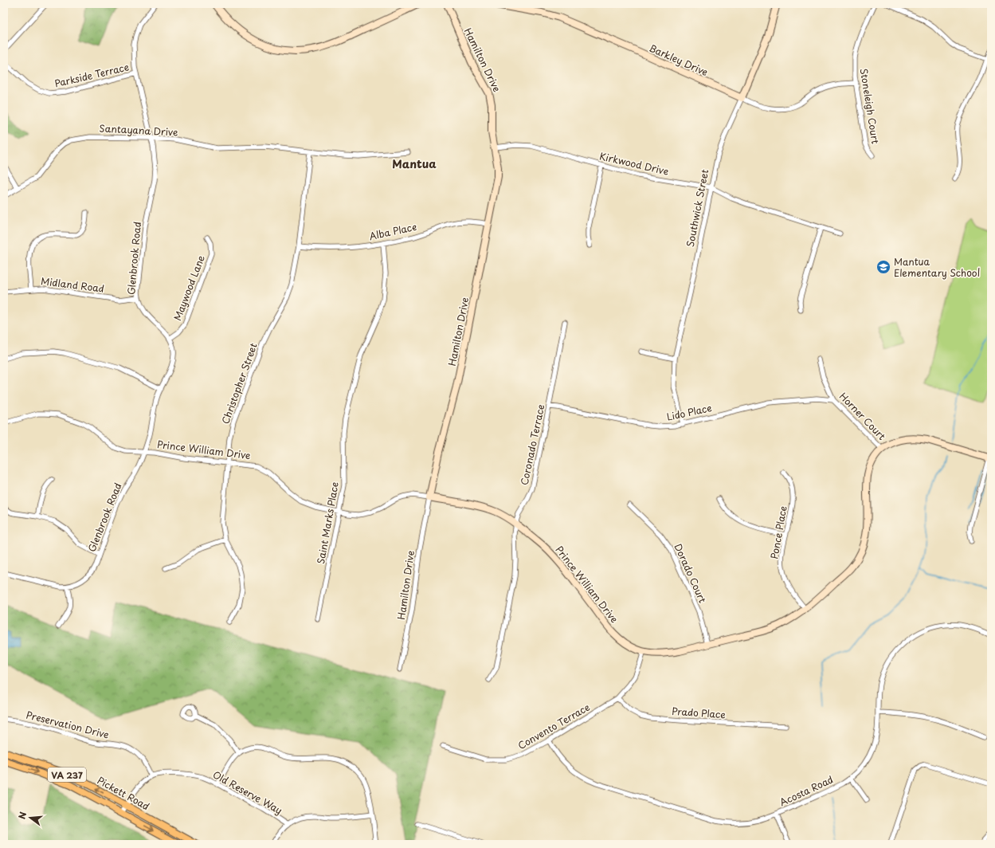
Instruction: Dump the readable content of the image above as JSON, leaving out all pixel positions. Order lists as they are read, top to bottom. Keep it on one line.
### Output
{"streets":{"main road":["VA 237","Pickett Road"],"street":["Hamilton Drive","Barkley Drive","Parkside Terrace","Stoneleigh Court","Santayana Drive","Kirkwood Drive","Southwick Street","Alba Place","Glenbrook Road","Midland Road","Maywood Lane","Christopher Street","Lido Place","Horner Court","Coronado Terrace","Prince William Drive","Saint Marks Place","Ponce Place","Dorado Court","Prado Place","Preservation Drive","Convento Terrace","Acosta Road","Old Reserve Way"]},"crossings":[["Hamilton Drive","Kirkwood Drive"],["Hamilton Drive","Alba Place"],["Hamilton Drive","Prince William Drive"],["Barkley Drive","Stoneleigh Court"],["Barkley Drive","Southwick Street"],["Parkside Terrace","Glenbrook Road"],["Santayana Drive","Glenbrook Road"],["Santayana Drive","Christopher Street"],["Kirkwood Drive","Southwick Street"],["Southwick Street","Lido Place"],["Alba Place","Christopher Street"],["Alba Place","Saint Marks Place"],["Glenbrook Road","Midland Road"],["Glenbrook Road","Maywood Lane"],["Glenbrook Road","Prince William Drive"],["Christopher Street","Prince William Drive"],["Lido Place","Horner Court"],["Lido Place","Coronado Terrace"],["Horner Court","Prince William Drive"],["Coronado Terrace","Prince William Drive"],["Prince William Drive","Saint Marks Place"],["Prince William Drive","Ponce Place"],["Prince William Drive","Dorado Court"],["Prince William Drive","Convento Terrace"],["Prado Place","Convento Terrace"],["Preservation Drive","Old Reserve Way"],["Convento Terrace","Acosta Road"]],"districts":["Mantua"],"places":{"school or university":["Mantua Elementary School"]},"north":"left"}
